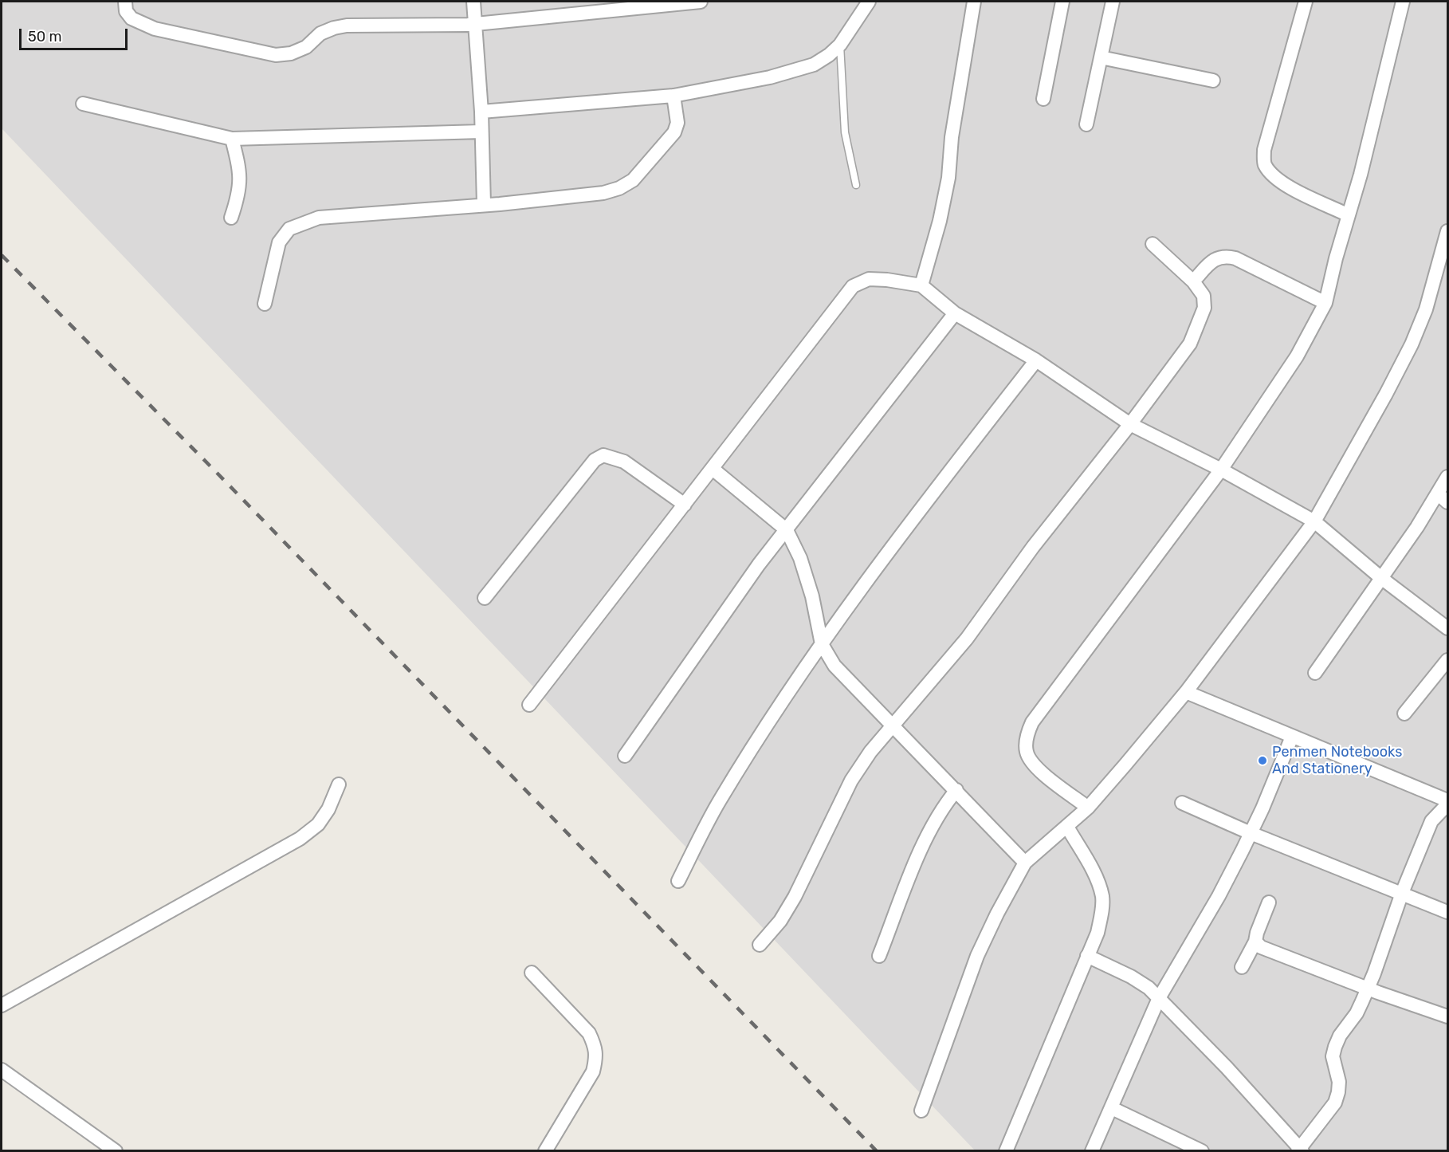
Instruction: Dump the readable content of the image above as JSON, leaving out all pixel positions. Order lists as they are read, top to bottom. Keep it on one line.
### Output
{"places":["Penmen Notebooks And Stationery"],"scale_bar":"50 m"}
